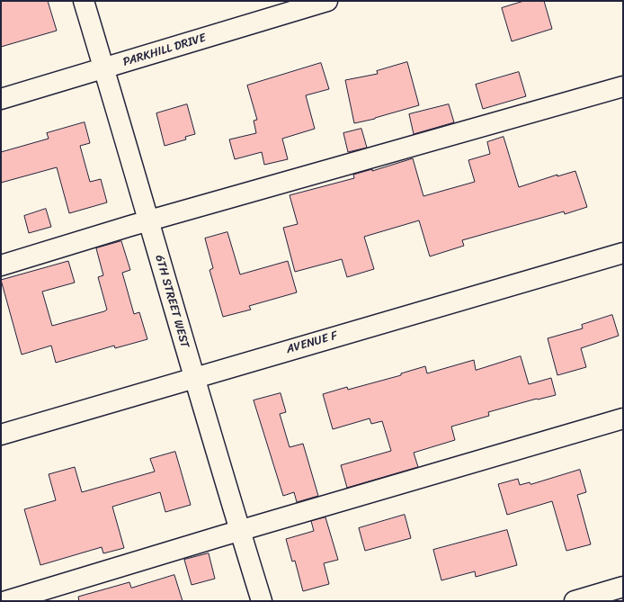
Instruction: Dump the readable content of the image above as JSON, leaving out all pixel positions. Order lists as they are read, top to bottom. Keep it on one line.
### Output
{"streets":{"street":["PARKHILL DRIVE","6TH STREET WEST","AVENUE F"]},"crossings":[["PARKHILL DRIVE","6TH STREET WEST"],["6TH STREET WEST","AVENUE F"]]}
